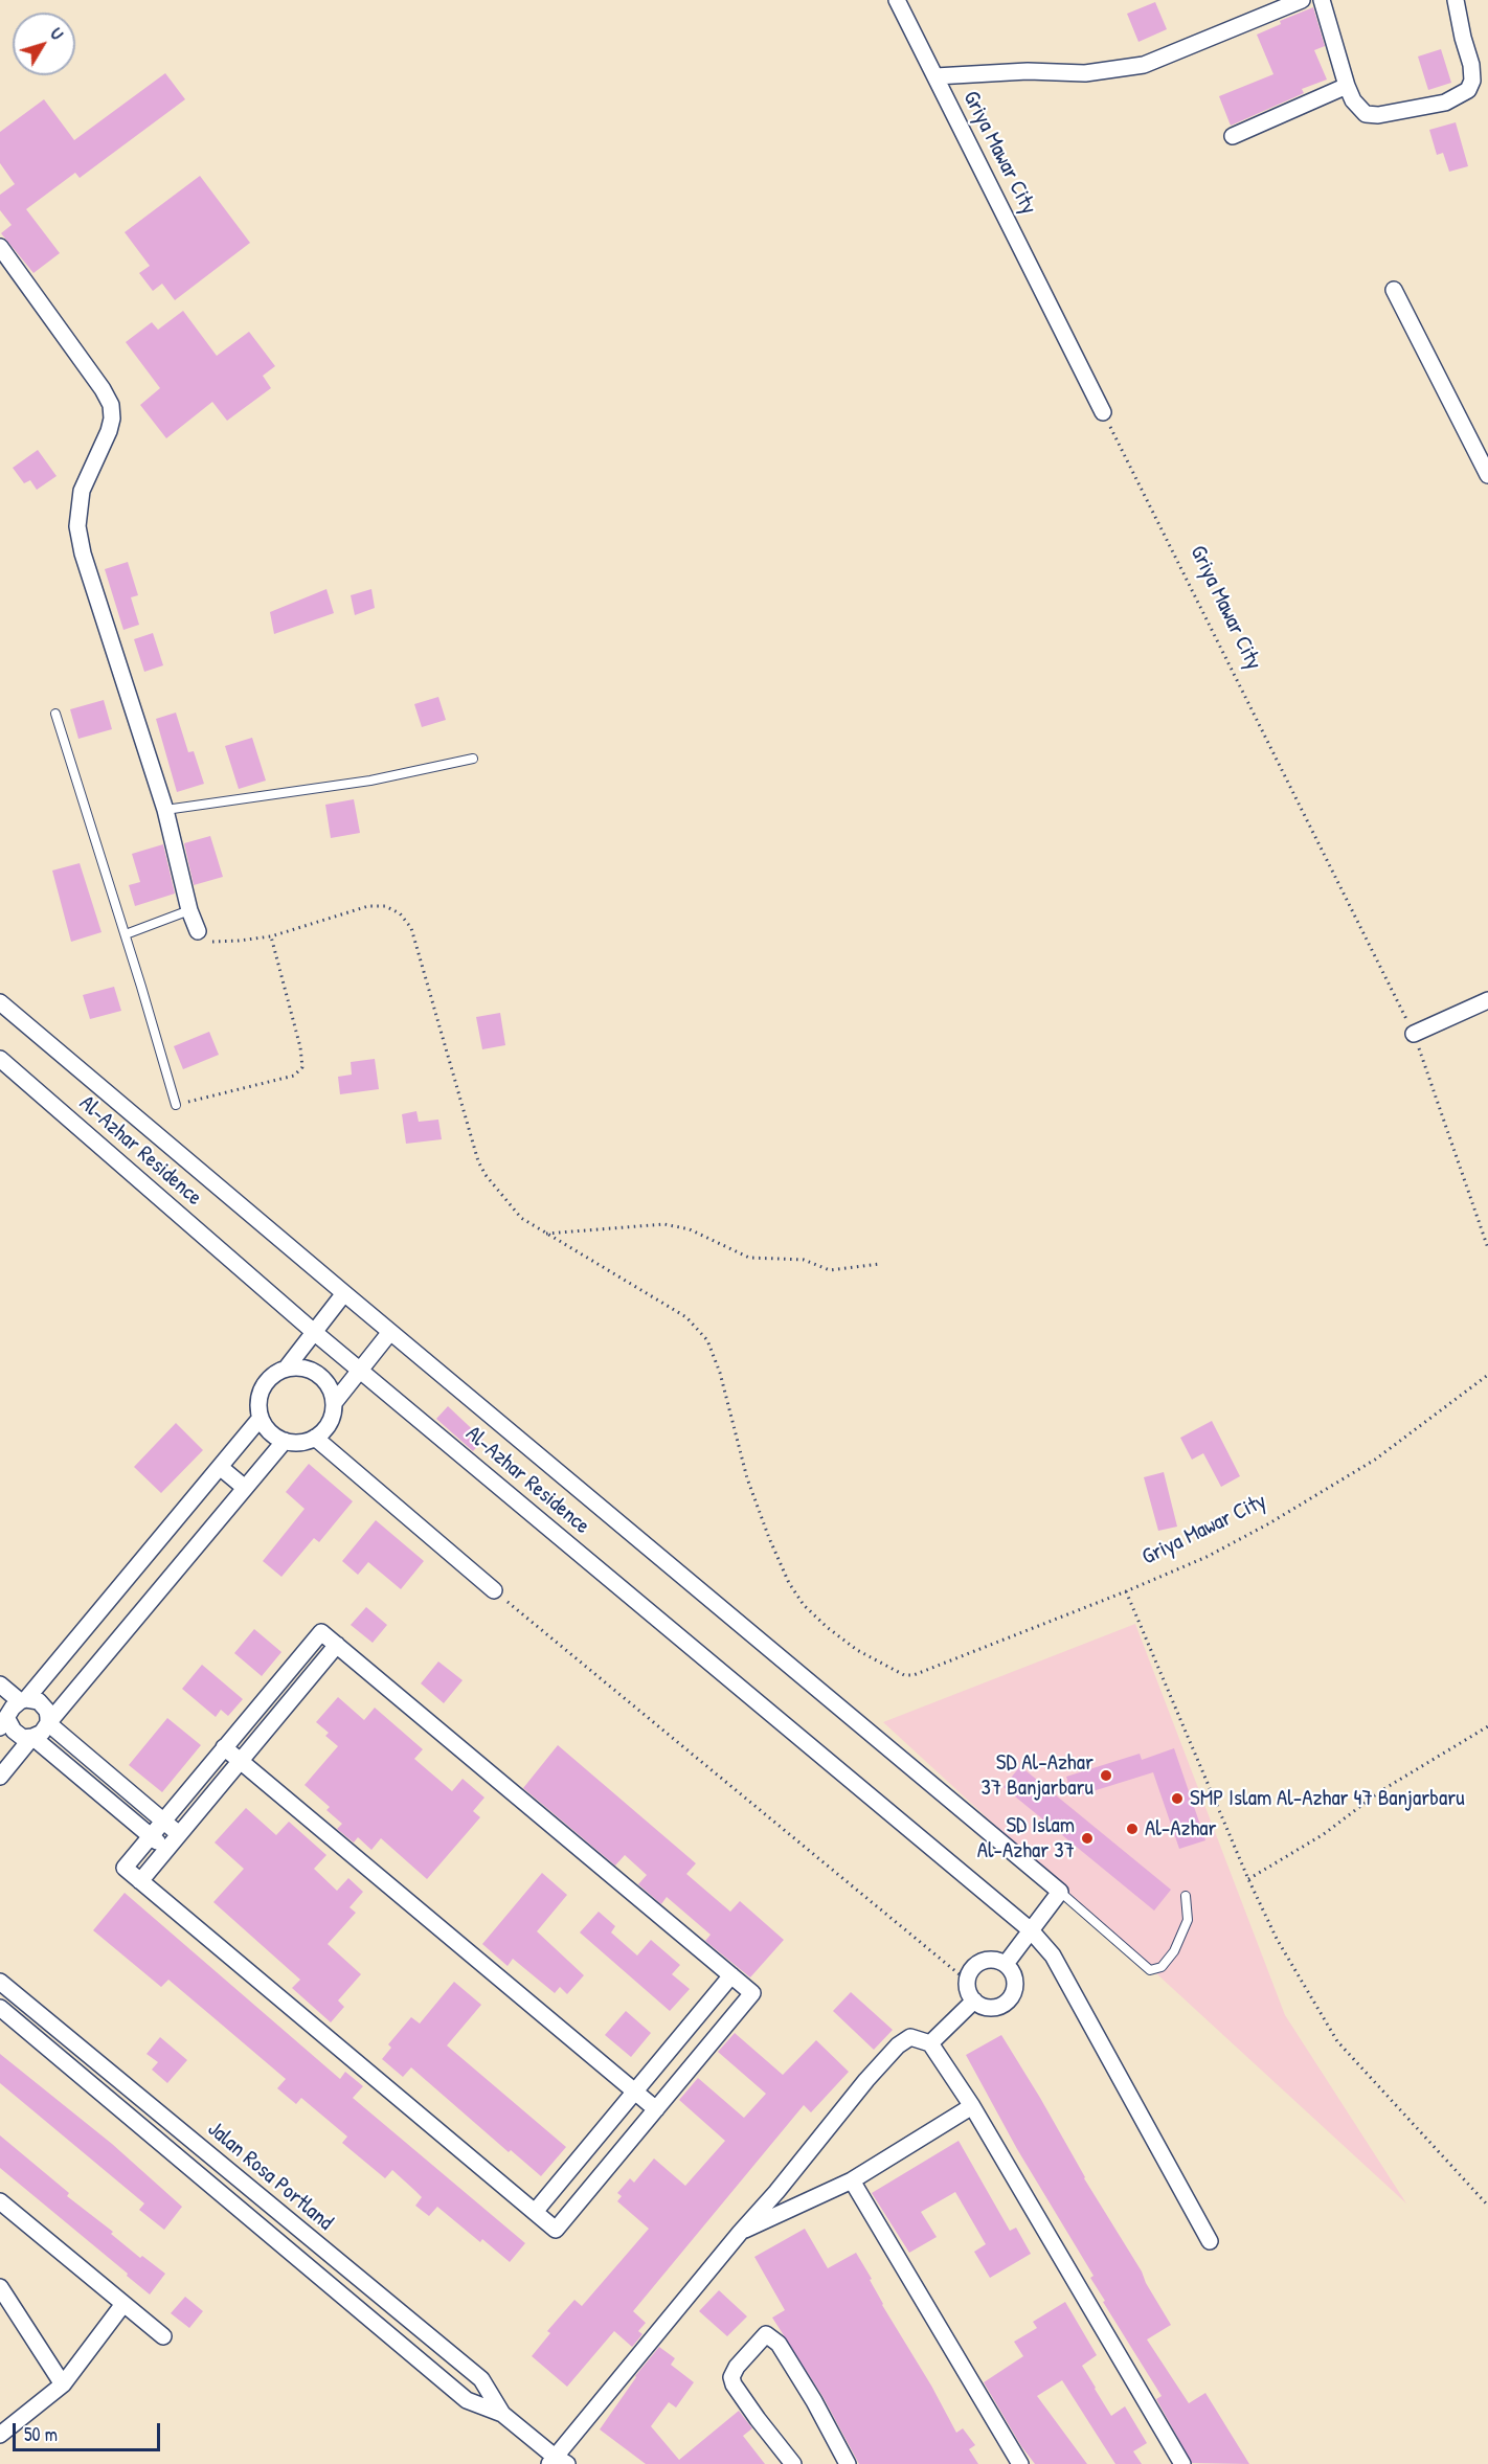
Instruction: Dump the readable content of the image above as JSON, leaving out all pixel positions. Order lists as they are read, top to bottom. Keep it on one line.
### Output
{"streets":{"street":["Griya Mawar City","Al-Azhar Residence","Jalan Rosa Portland"]},"places":["SD Al-Azhar 37 Banjarbaru","SMP Islam Al-Azhar 47 Banjarbaru","Al-Azhar","SD Islam Al-Azhar 37"],"scale_bar":"50 m","north":"top right"}
